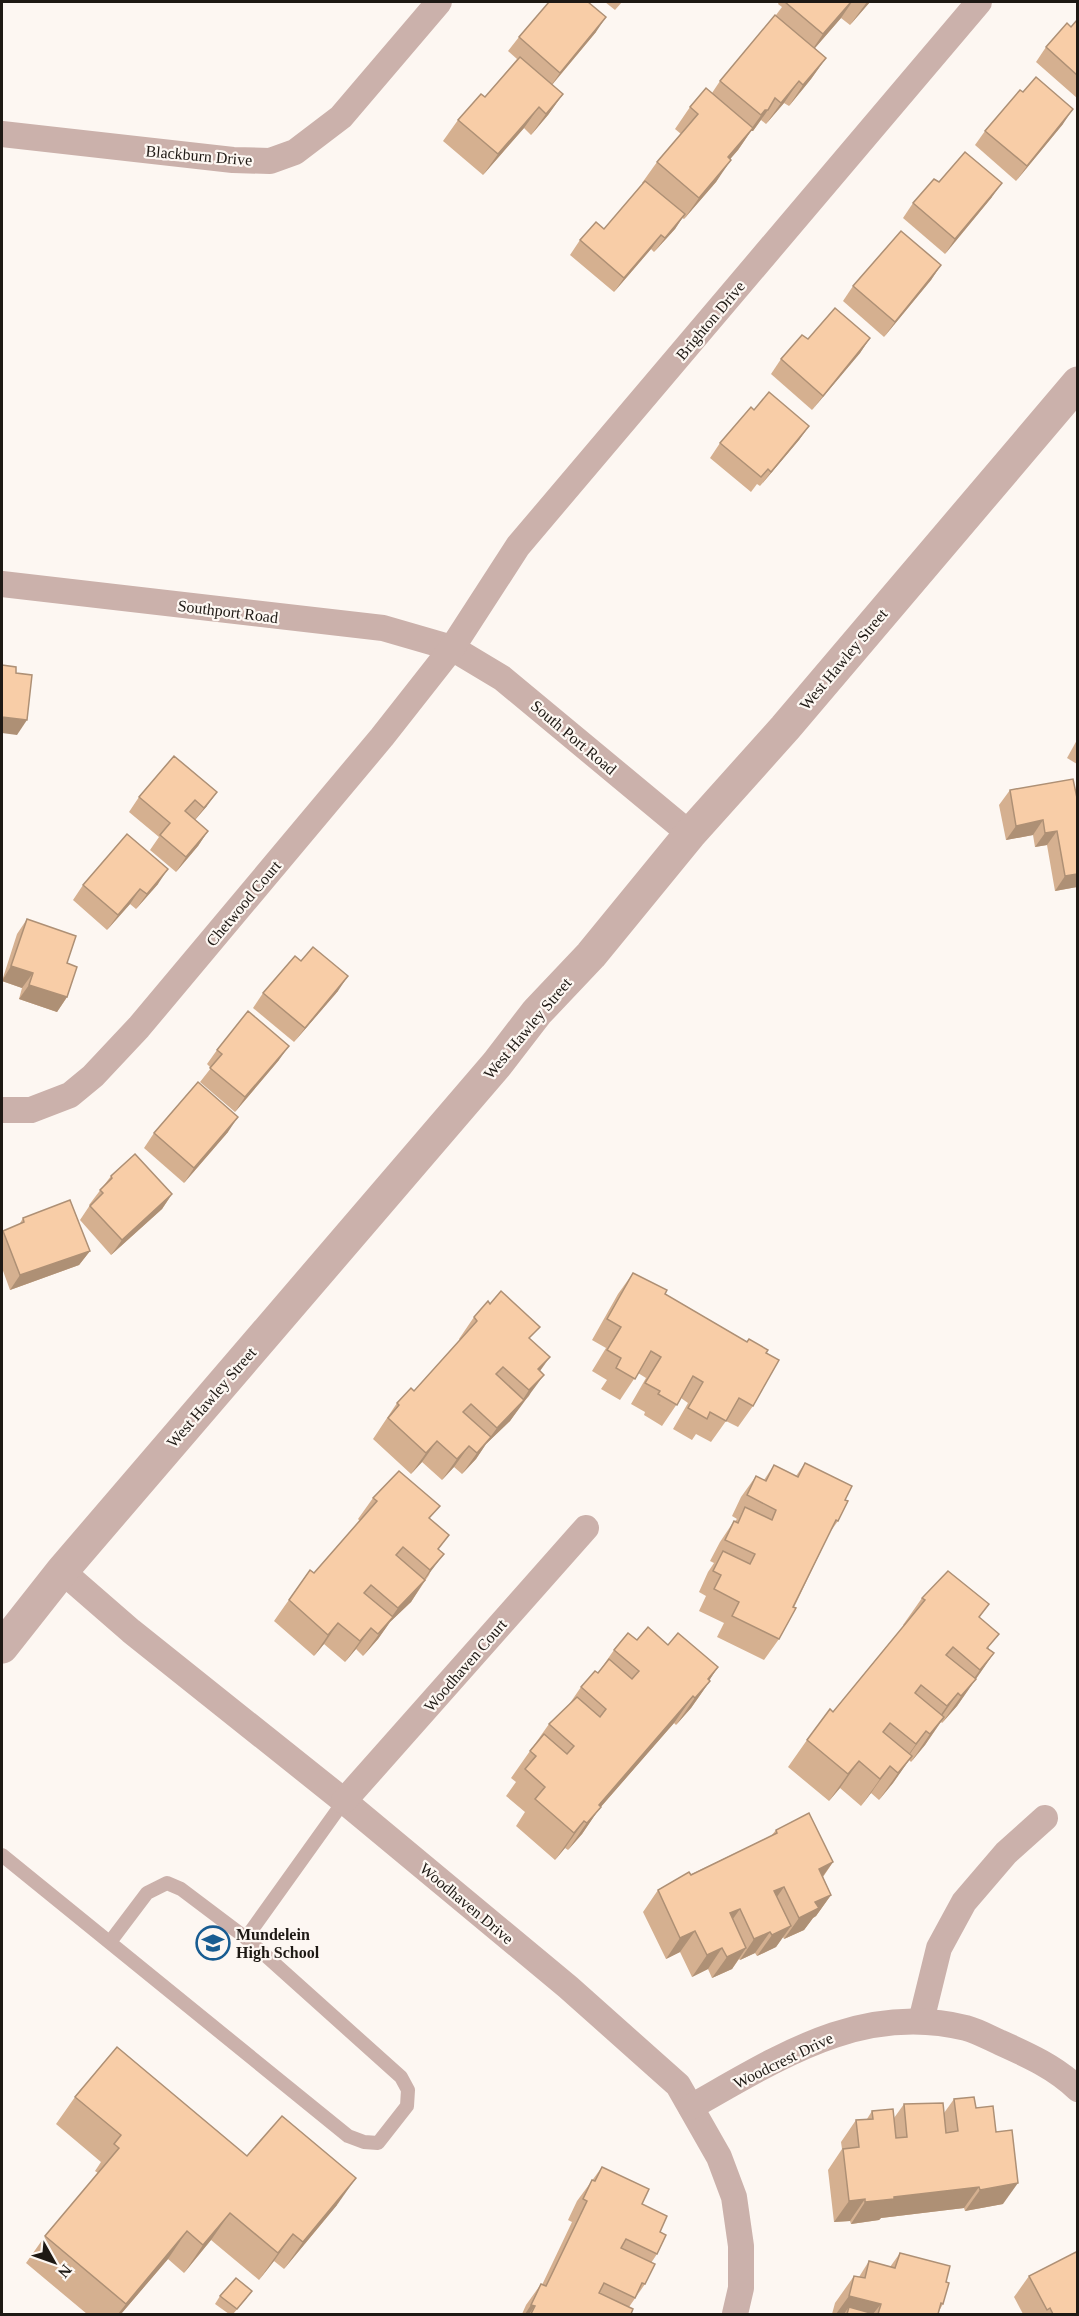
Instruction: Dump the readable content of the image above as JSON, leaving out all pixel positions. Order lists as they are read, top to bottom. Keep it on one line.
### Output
{"streets":{"street":["Blackburn Drive","Brighton Drive","Southport Road","West Hawley Street","South Port Road","Chetwood Court","Woodhaven Court","Woodhaven Drive","Woodcrest Drive"]},"crossings":[["Brighton Drive","Southport Road"],["Brighton Drive","South Port Road"],["Brighton Drive","Chetwood Court"],["Southport Road","South Port Road"],["Southport Road","Chetwood Court"],["West Hawley Street","South Port Road"],["West Hawley Street","Woodhaven Drive"],["South Port Road","Chetwood Court"],["Woodhaven Court","Woodhaven Drive"],["Woodhaven Drive","Woodcrest Drive"]],"places":{"school or university":["Mundelein High School"]},"north":"bottom right"}
